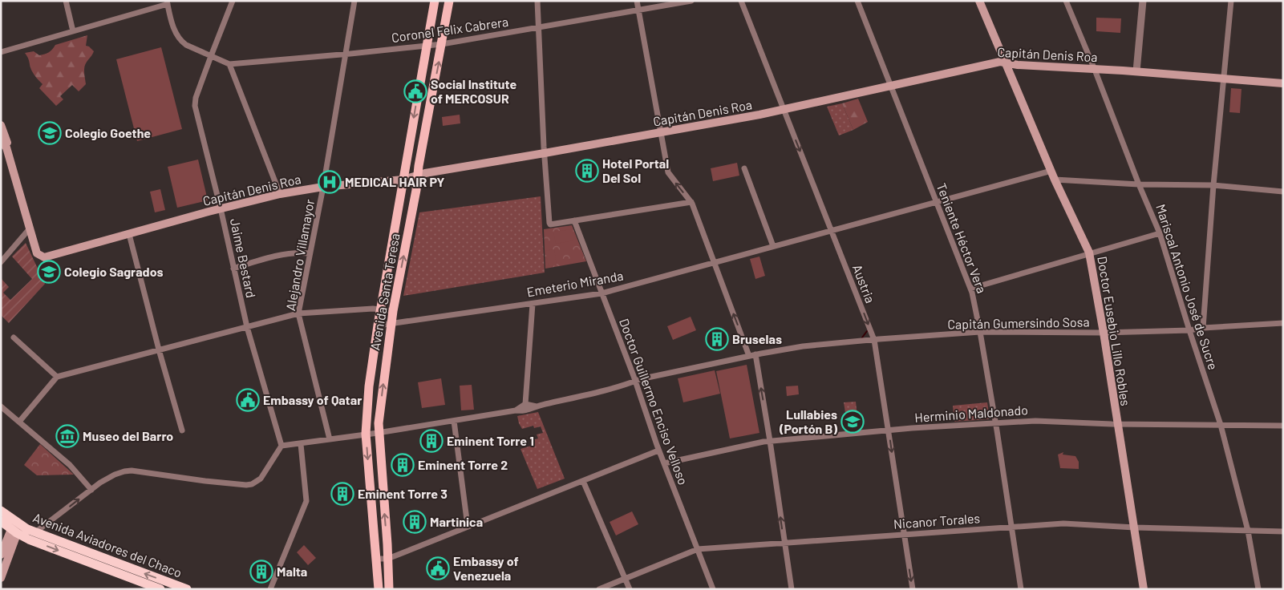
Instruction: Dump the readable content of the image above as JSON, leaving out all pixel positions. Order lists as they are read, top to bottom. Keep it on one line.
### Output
{"streets":{"highway":["Avenida Aviadores del Chaco"],"main road":["Capitán Denis Roa","Avenida Santa Teresa","Doctor Eusebio Lillo Robles"],"street":["Coronel Felix Cabrera","Teniente Héctor Vera","Alejandro Villamayor","Jaime Bestard","Emeterio Miranda","Austria","Mariscal Antonio José de Sucre","Capitán Gumersindo Sosa","Doctor Guillermo Enciso Velloso","Herminio Maldonado","Nicanor Torales"]},"crossings":[["Coronel Felix Cabrera","Alejandro Villamayor"],["Coronel Felix Cabrera","Jaime Bestard"],["Coronel Felix Cabrera","Avenida Santa Teresa"],["Capitán Denis Roa","Teniente Héctor Vera"],["Capitán Denis Roa","Alejandro Villamayor"],["Capitán Denis Roa","Jaime Bestard"],["Capitán Denis Roa","Austria"],["Capitán Denis Roa","Mariscal Antonio José de Sucre"],["Capitán Denis Roa","Avenida Santa Teresa"],["Capitán Denis Roa","Doctor Eusebio Lillo Robles"],["Teniente Héctor Vera","Emeterio Miranda"],["Teniente Héctor Vera","Capitán Gumersindo Sosa"],["Teniente Héctor Vera","Herminio Maldonado"],["Teniente Héctor Vera","Nicanor Torales"],["Alejandro Villamayor","Capitán Gumersindo Sosa"],["Jaime Bestard","Capitán Gumersindo Sosa"],["Emeterio Miranda","Austria"],["Emeterio Miranda","Avenida Santa Teresa"],["Emeterio Miranda","Doctor Eusebio Lillo Robles"],["Emeterio Miranda","Doctor Guillermo Enciso Velloso"],["Austria","Capitán Gumersindo Sosa"],["Austria","Herminio Maldonado"],["Austria","Nicanor Torales"],["Mariscal Antonio José de Sucre","Capitán Gumersindo Sosa"],["Mariscal Antonio José de Sucre","Herminio Maldonado"],["Mariscal Antonio José de Sucre","Nicanor Torales"],["Avenida Santa Teresa","Capitán Gumersindo Sosa"],["Capitán Gumersindo Sosa","Doctor Eusebio Lillo Robles"],["Capitán Gumersindo Sosa","Doctor Guillermo Enciso Velloso"],["Doctor Eusebio Lillo Robles","Herminio Maldonado"],["Doctor Eusebio Lillo Robles","Nicanor Torales"],["Doctor Guillermo Enciso Velloso","Herminio Maldonado"],["Doctor Guillermo Enciso Velloso","Nicanor Torales"]],"one_way":["Austria"],"places":{"public building":["Social Institute of MERCOSUR","Embassy of Qatar","Embassy of Venezuela"],"school or university":["Colegio Goethe","Colegio Sagrados","Lullabies (Portón B)"],"building":["Hotel Portal Del Sol","Bruselas","Eminent Torre 1","Eminent Torre 2","Eminent Torre 3","Martinica","Malta"],"hospital":["MEDICAL HAIR PY"],"museum":["Museo del Barro"]}}
